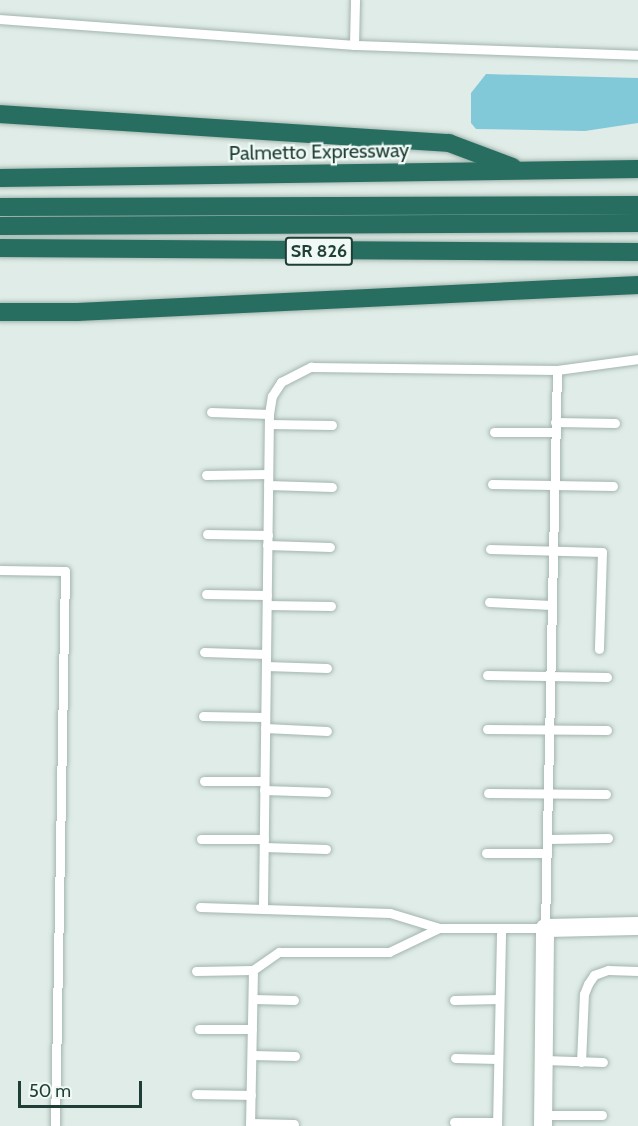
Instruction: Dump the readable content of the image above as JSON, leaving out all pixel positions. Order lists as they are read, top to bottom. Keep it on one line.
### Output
{"streets":{"highway":["Palmetto Expressway","SR 826"]},"scale_bar":"50 m"}
